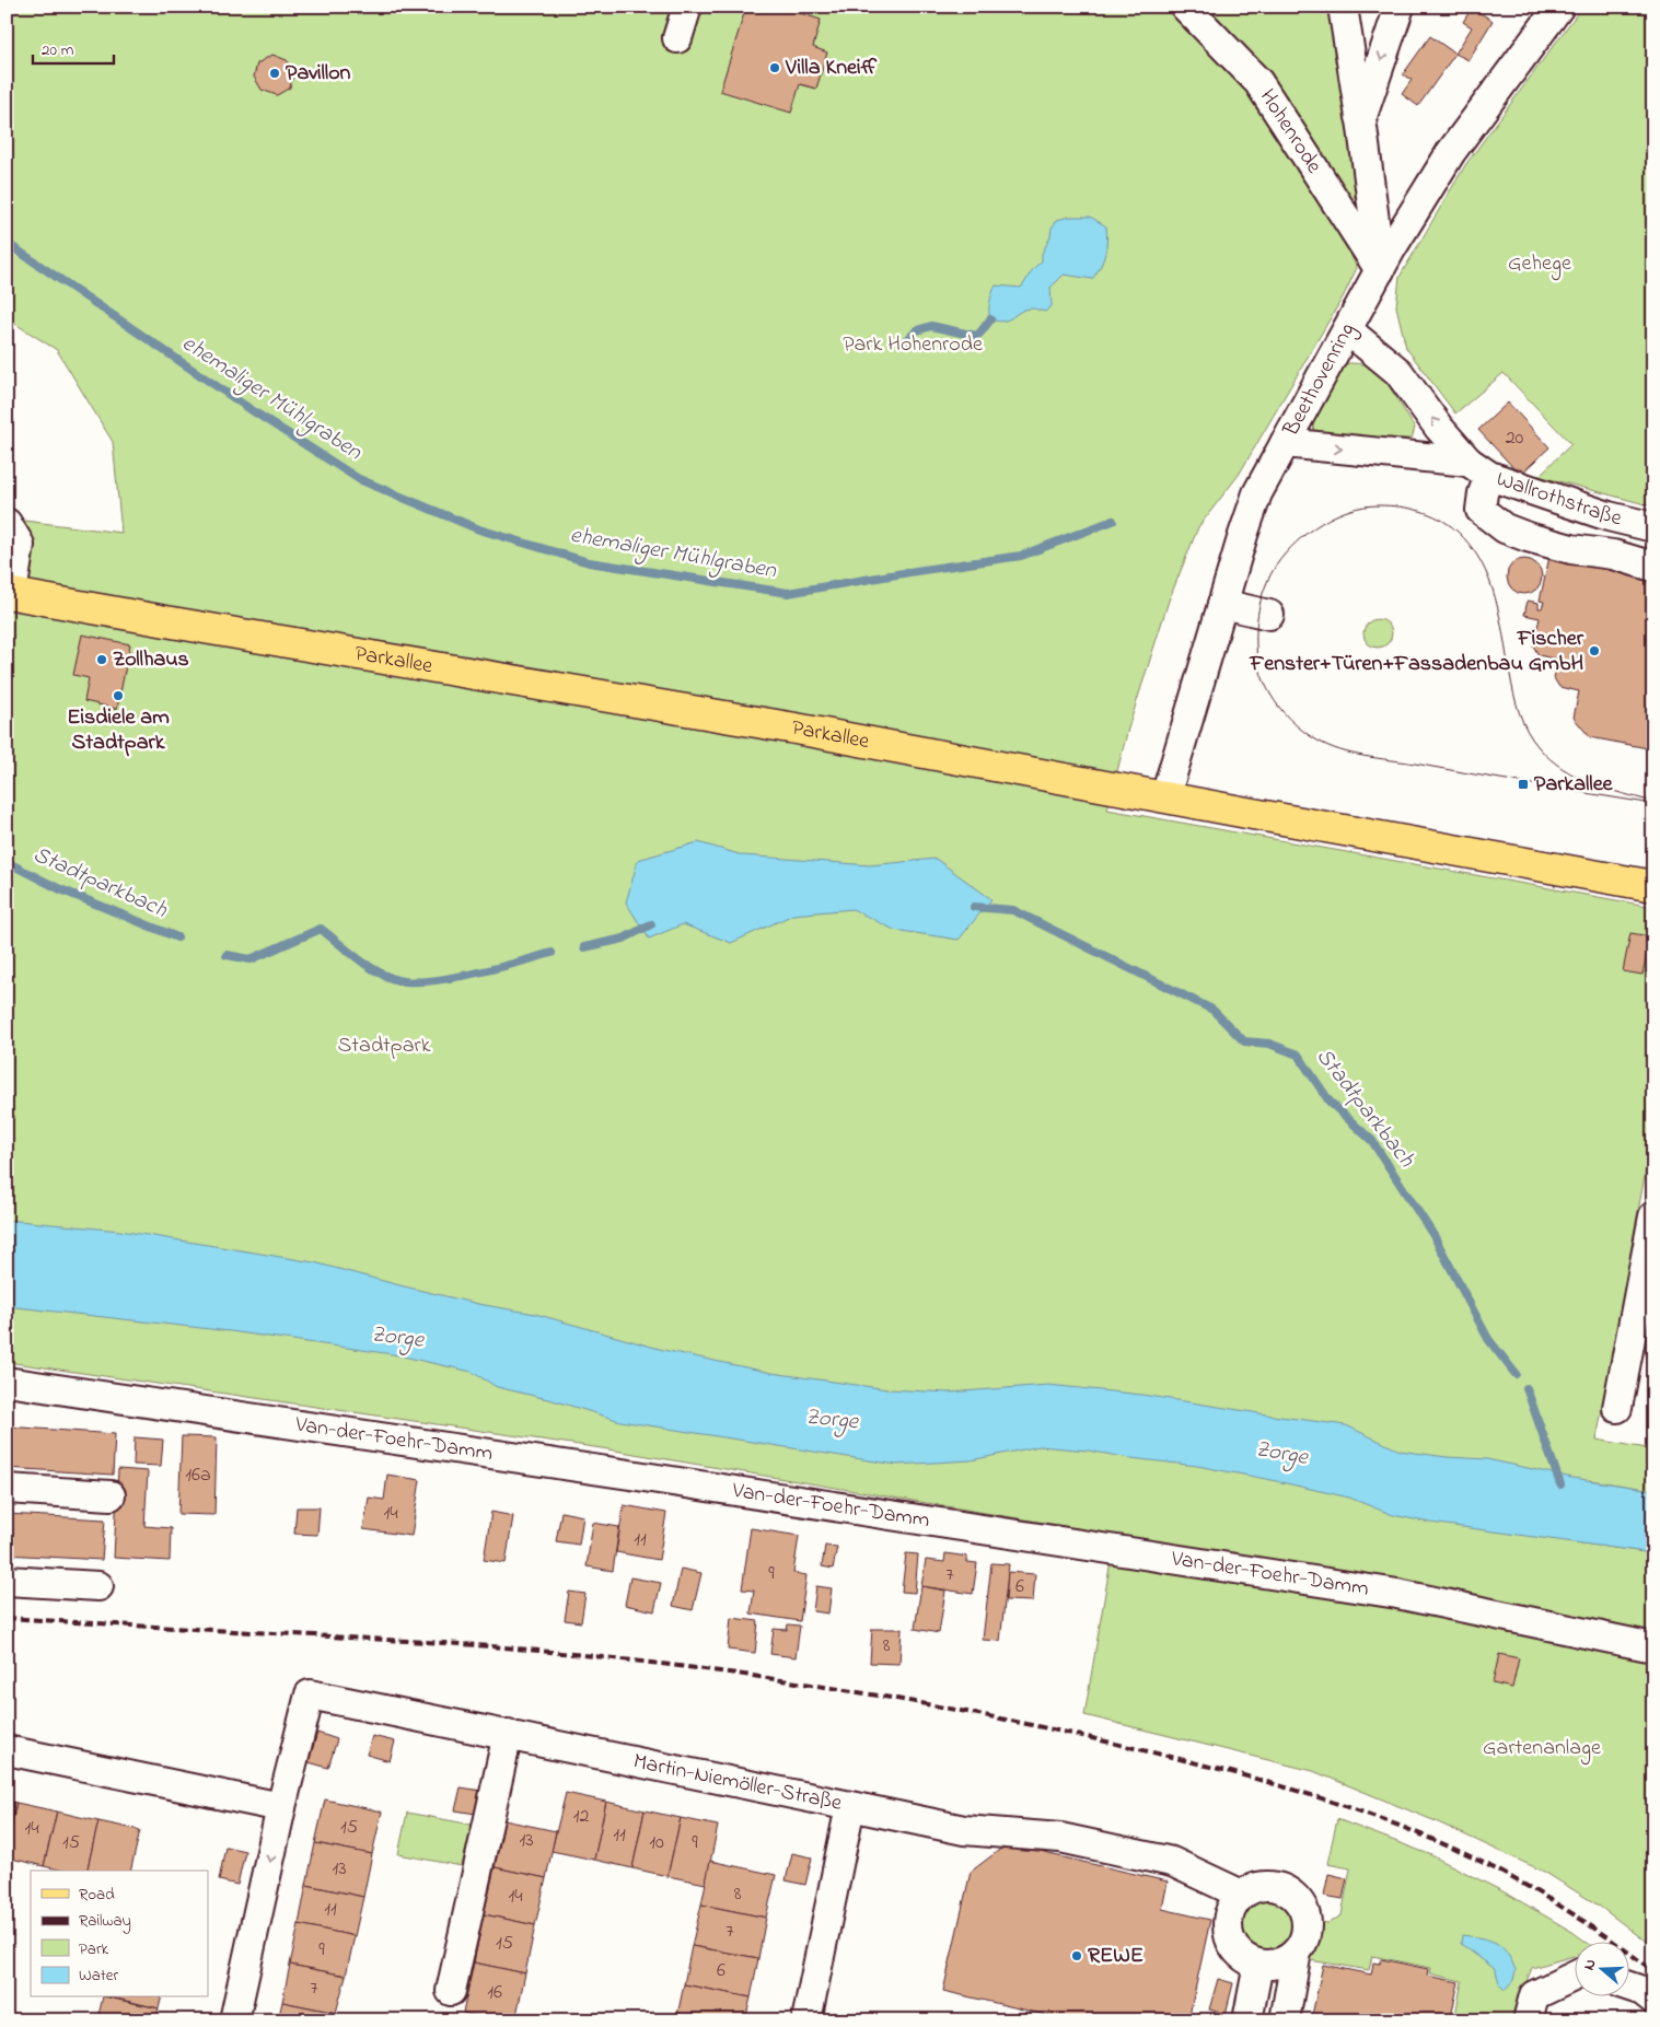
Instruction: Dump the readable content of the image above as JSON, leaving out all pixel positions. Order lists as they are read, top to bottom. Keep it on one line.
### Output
{"streets":{"main road":["Parkallee"],"street":["Hohenrode","Beethovenring","Wallrothstraße","Van-der-Foehr-Damm","Martin-Niemöller-Straße"]},"crossings":[["Hohenrode","Beethovenring"],["Beethovenring","Wallrothstraße"],["Beethovenring","Parkallee"]],"water":["ehemaliger Mühlgraben","Stadtparkbach","Zorge"],"parks":["Gehege","Park Hohenrode","Stadtpark","Gartenanlage"],"places":{"other":["Villa Kneiff","Pavillon","Fischer Fenster+Türen+Fassadenbau GmbH","Zollhaus","Eisdiele am Stadtpark","REWE"],"transit":["Parkallee"]},"house_numbers":["20","16a","14","11","9","7","6","8","12","15","14","11","13","15","10","9","13","8","14","11","7","15","9","6","7","16"],"legend":["Road","Railway","Park","Water"],"scale_bar":"20 m","north":"left"}
